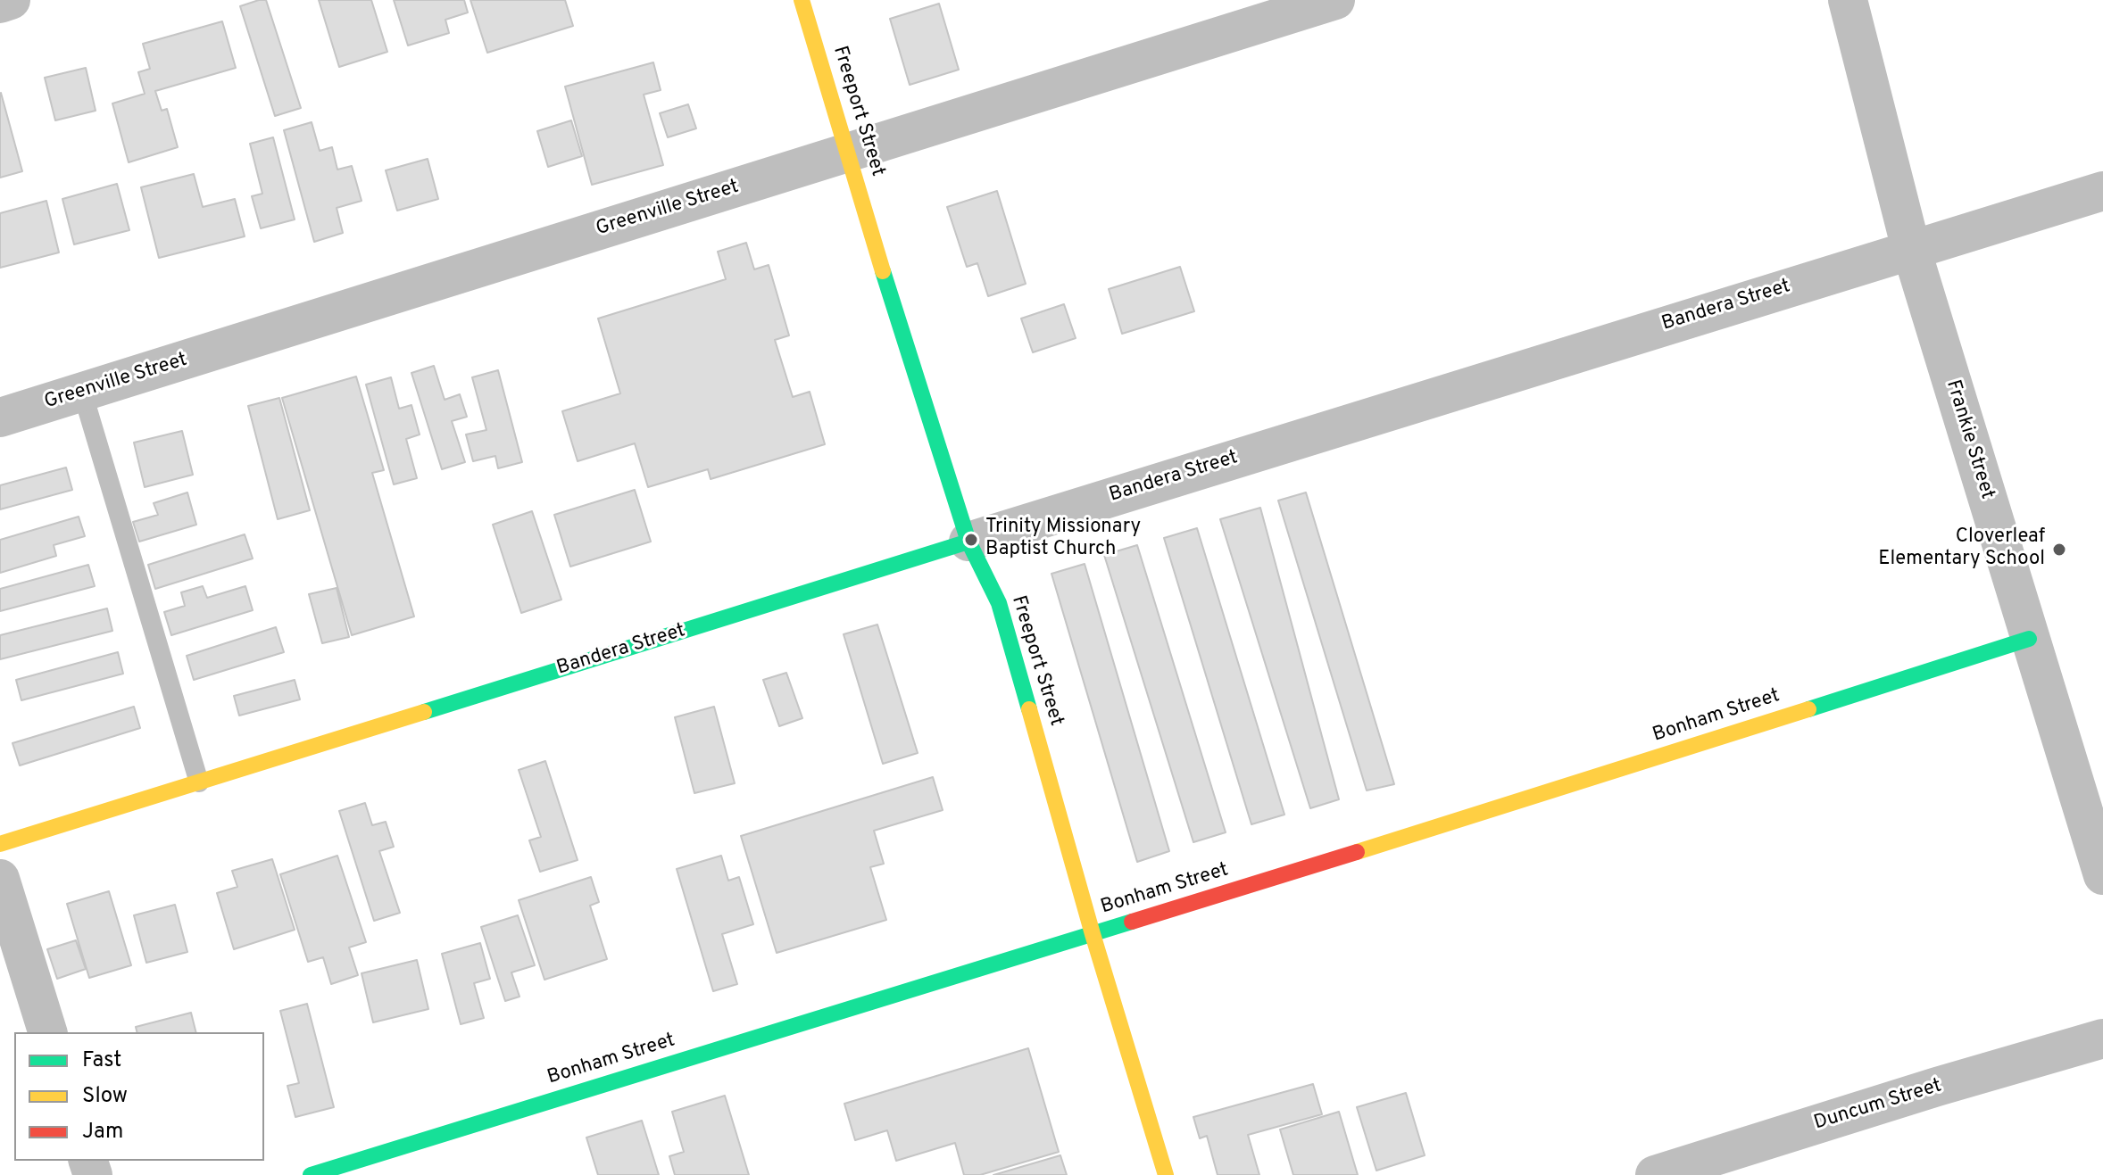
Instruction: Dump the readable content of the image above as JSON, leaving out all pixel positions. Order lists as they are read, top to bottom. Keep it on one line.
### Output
{"streets":{"street":["Freeport Street","Greenville Street","Bandera Street","Frankie Street","Bonham Street","Duncum Street"]},"crossings":[["Freeport Street","Greenville Street"],["Freeport Street","Bandera Street"],["Freeport Street","Bonham Street"],["Bandera Street","Frankie Street"],["Frankie Street","Bonham Street"]],"places":["Trinity Missionary Baptist Church","Cloverleaf Elementary School"],"legend":["Fast","Slow","Jam"]}
